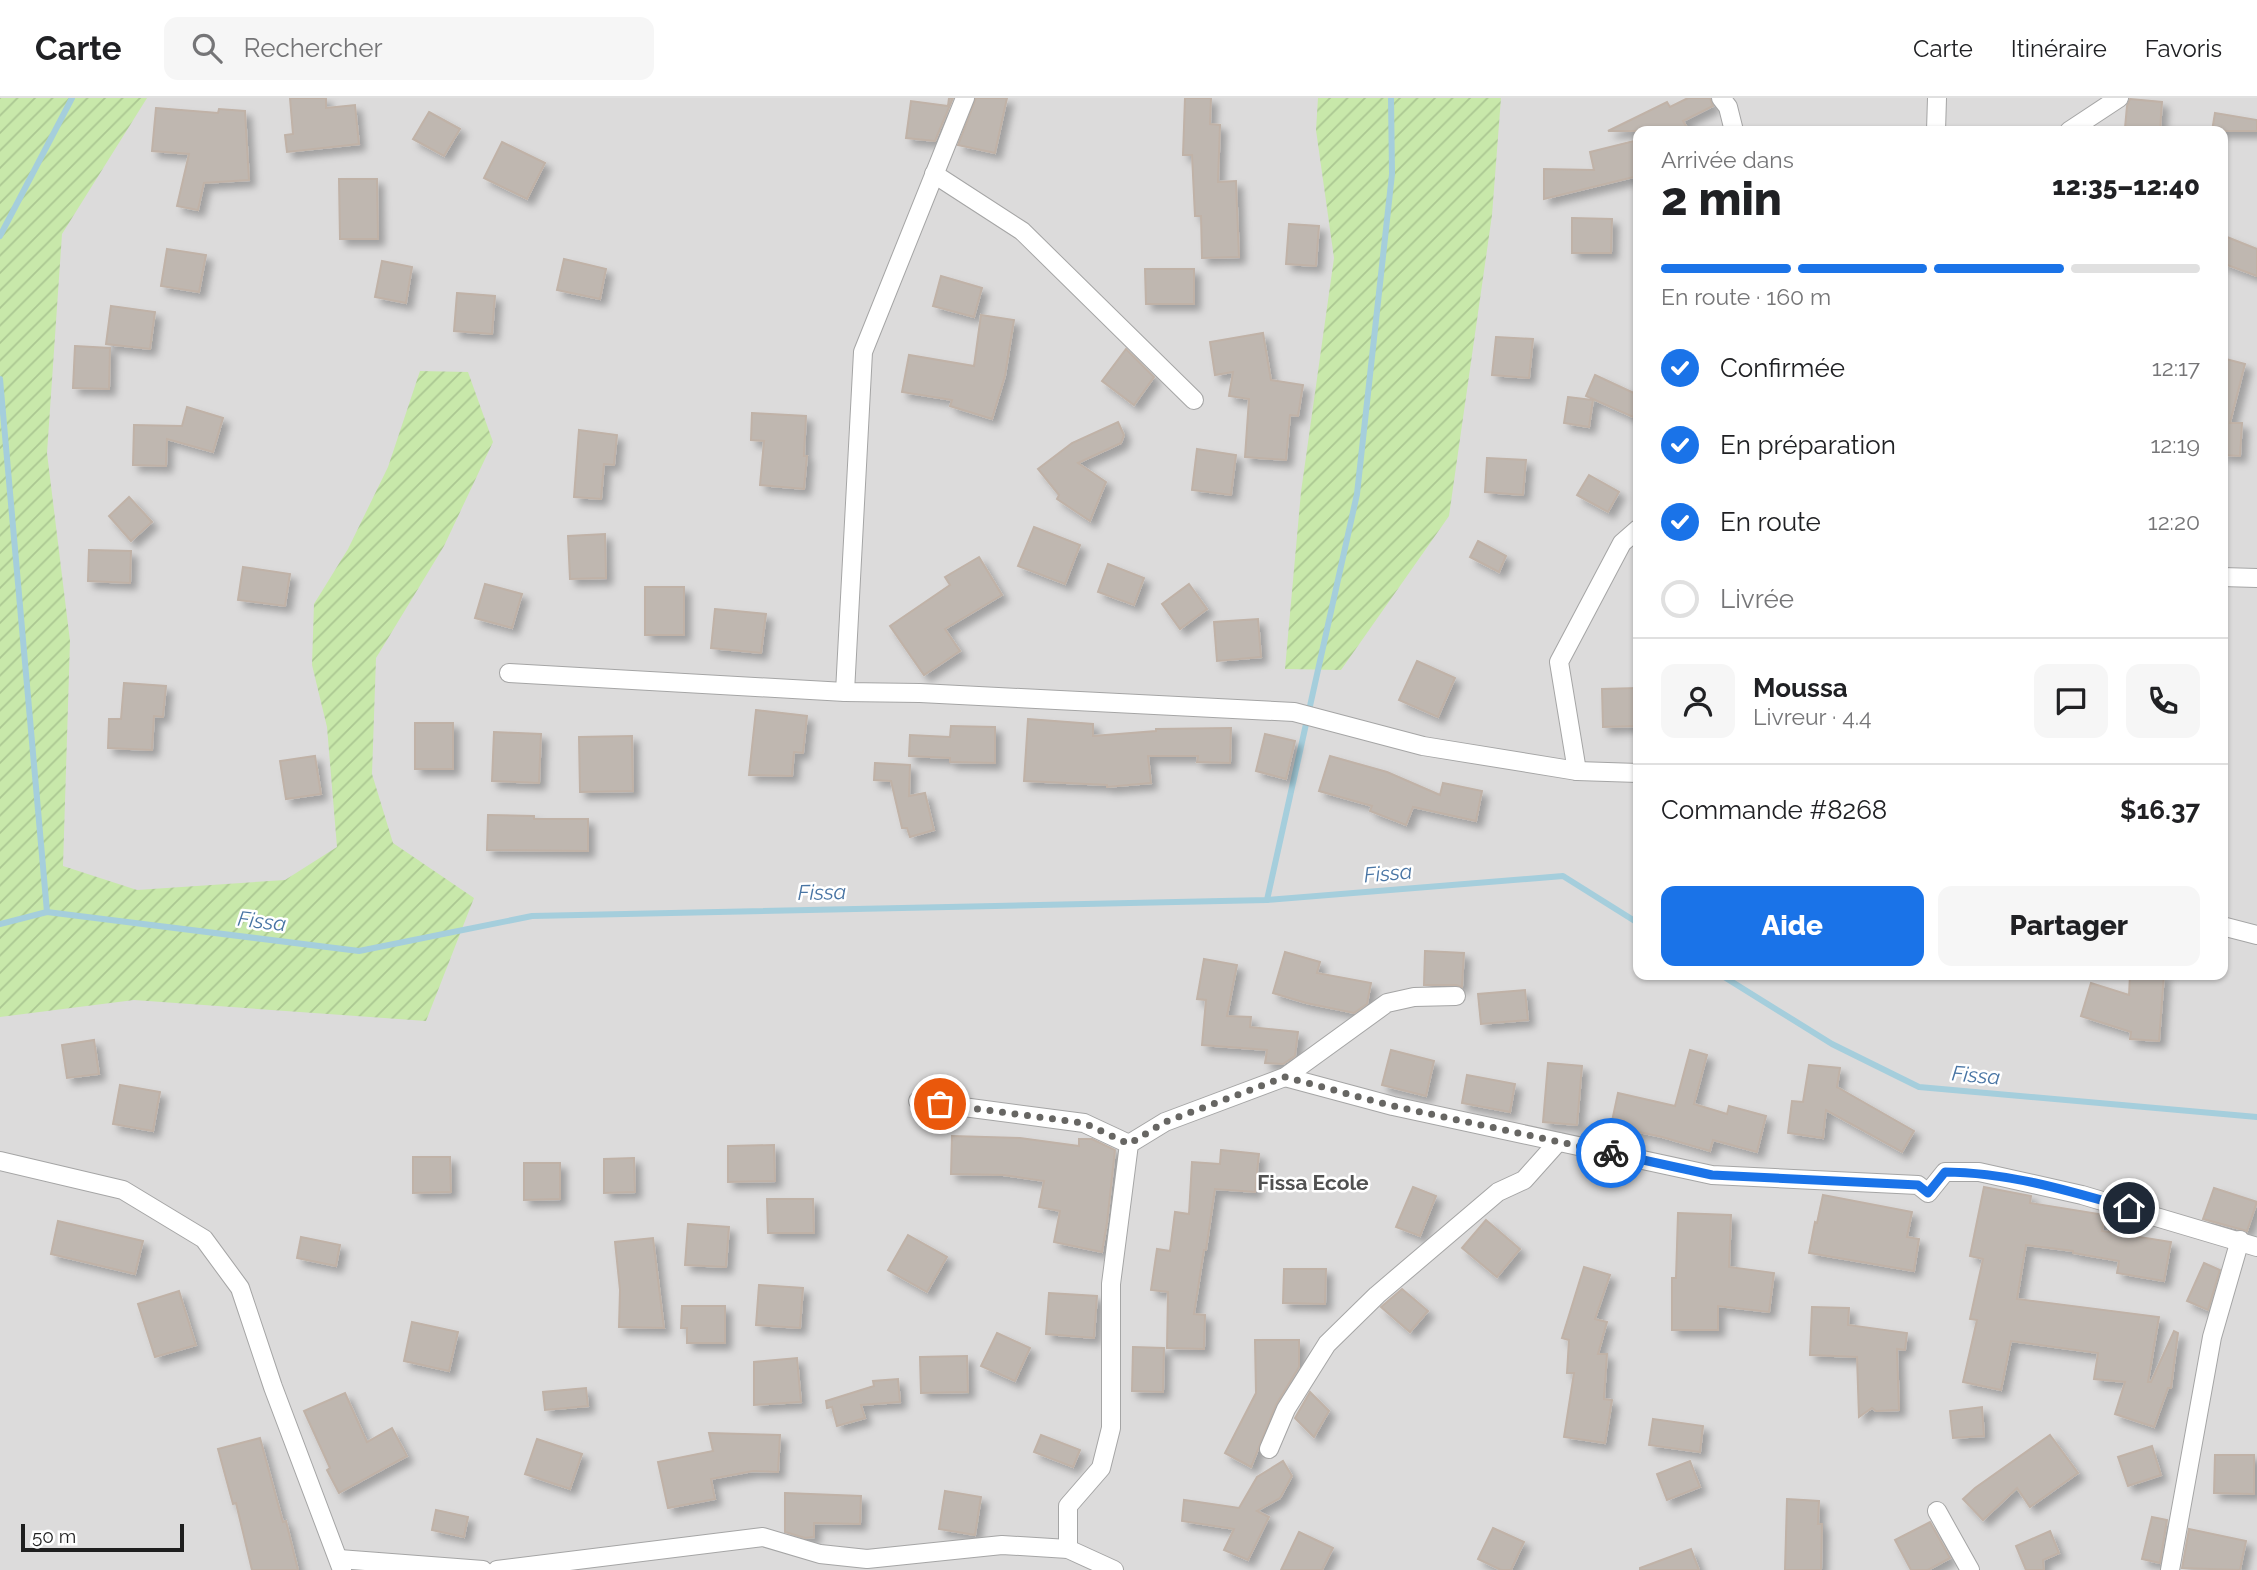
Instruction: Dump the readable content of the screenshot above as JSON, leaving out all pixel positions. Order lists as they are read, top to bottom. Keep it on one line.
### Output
{"districts":["Fissa Ecole"],"water":["Fissa"],"scale_bar":"50 m","page":{"header":"Carte","search":"Rechercher","nav":["Carte","Itinéraire","Favoris"],"heading":["2 min","Arrivée dans","12:35–12:40"],"panel":["Moussa","Livreur · 4.4","Commande #8268","$16.37"],"bar":"En route · 160 m","list":[["Confirmée","12:17"],["En préparation","12:19"],["En route","12:20"],"Livrée"],"buttons":["Aide","Partager"],"scale":"50 m"}}
